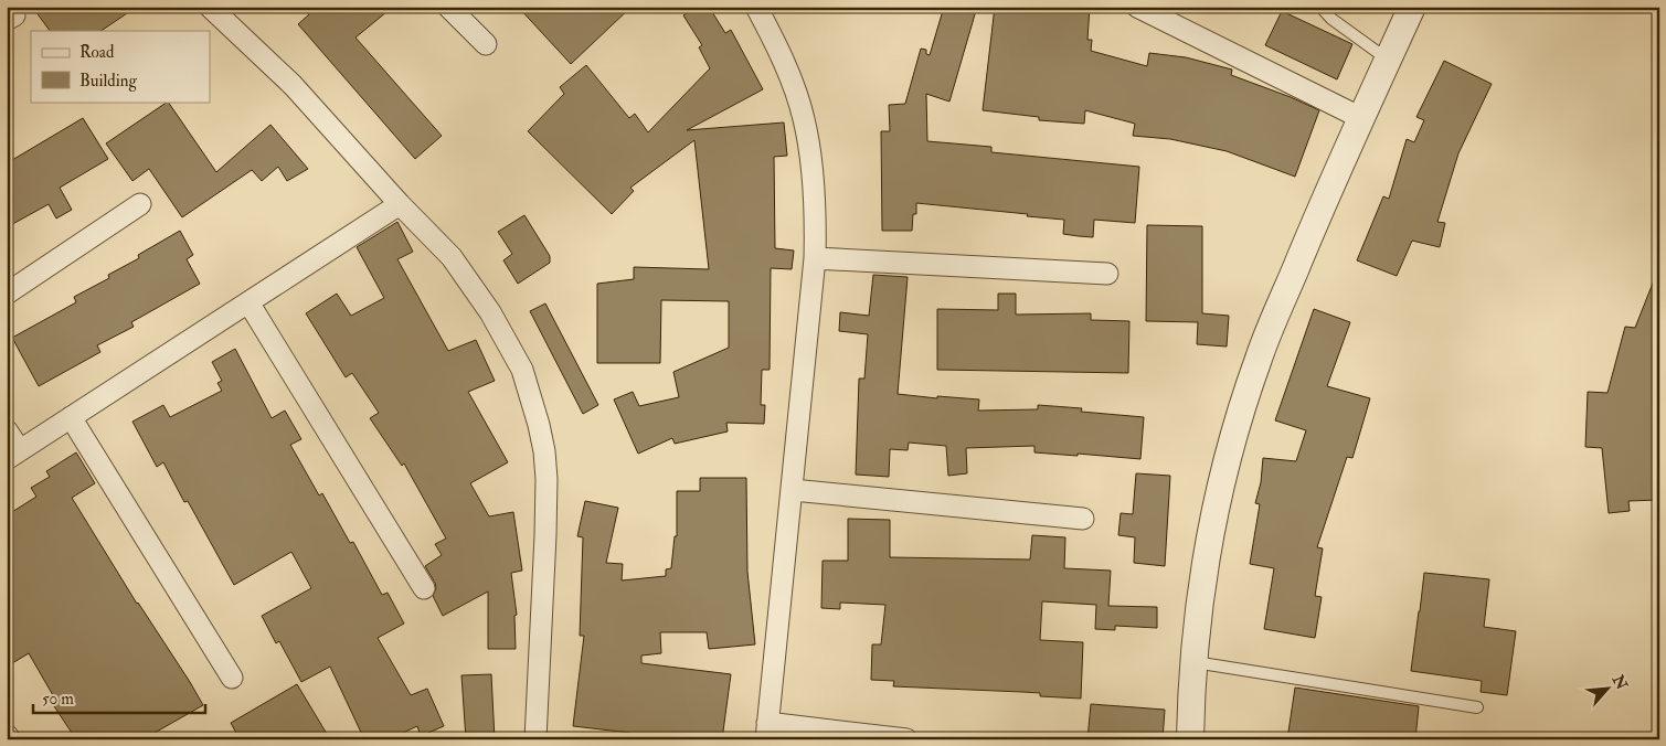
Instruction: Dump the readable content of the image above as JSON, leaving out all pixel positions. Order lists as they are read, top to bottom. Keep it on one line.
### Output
{"legend":["Road","Building"],"scale_bar":"50 m","north":"top right"}
